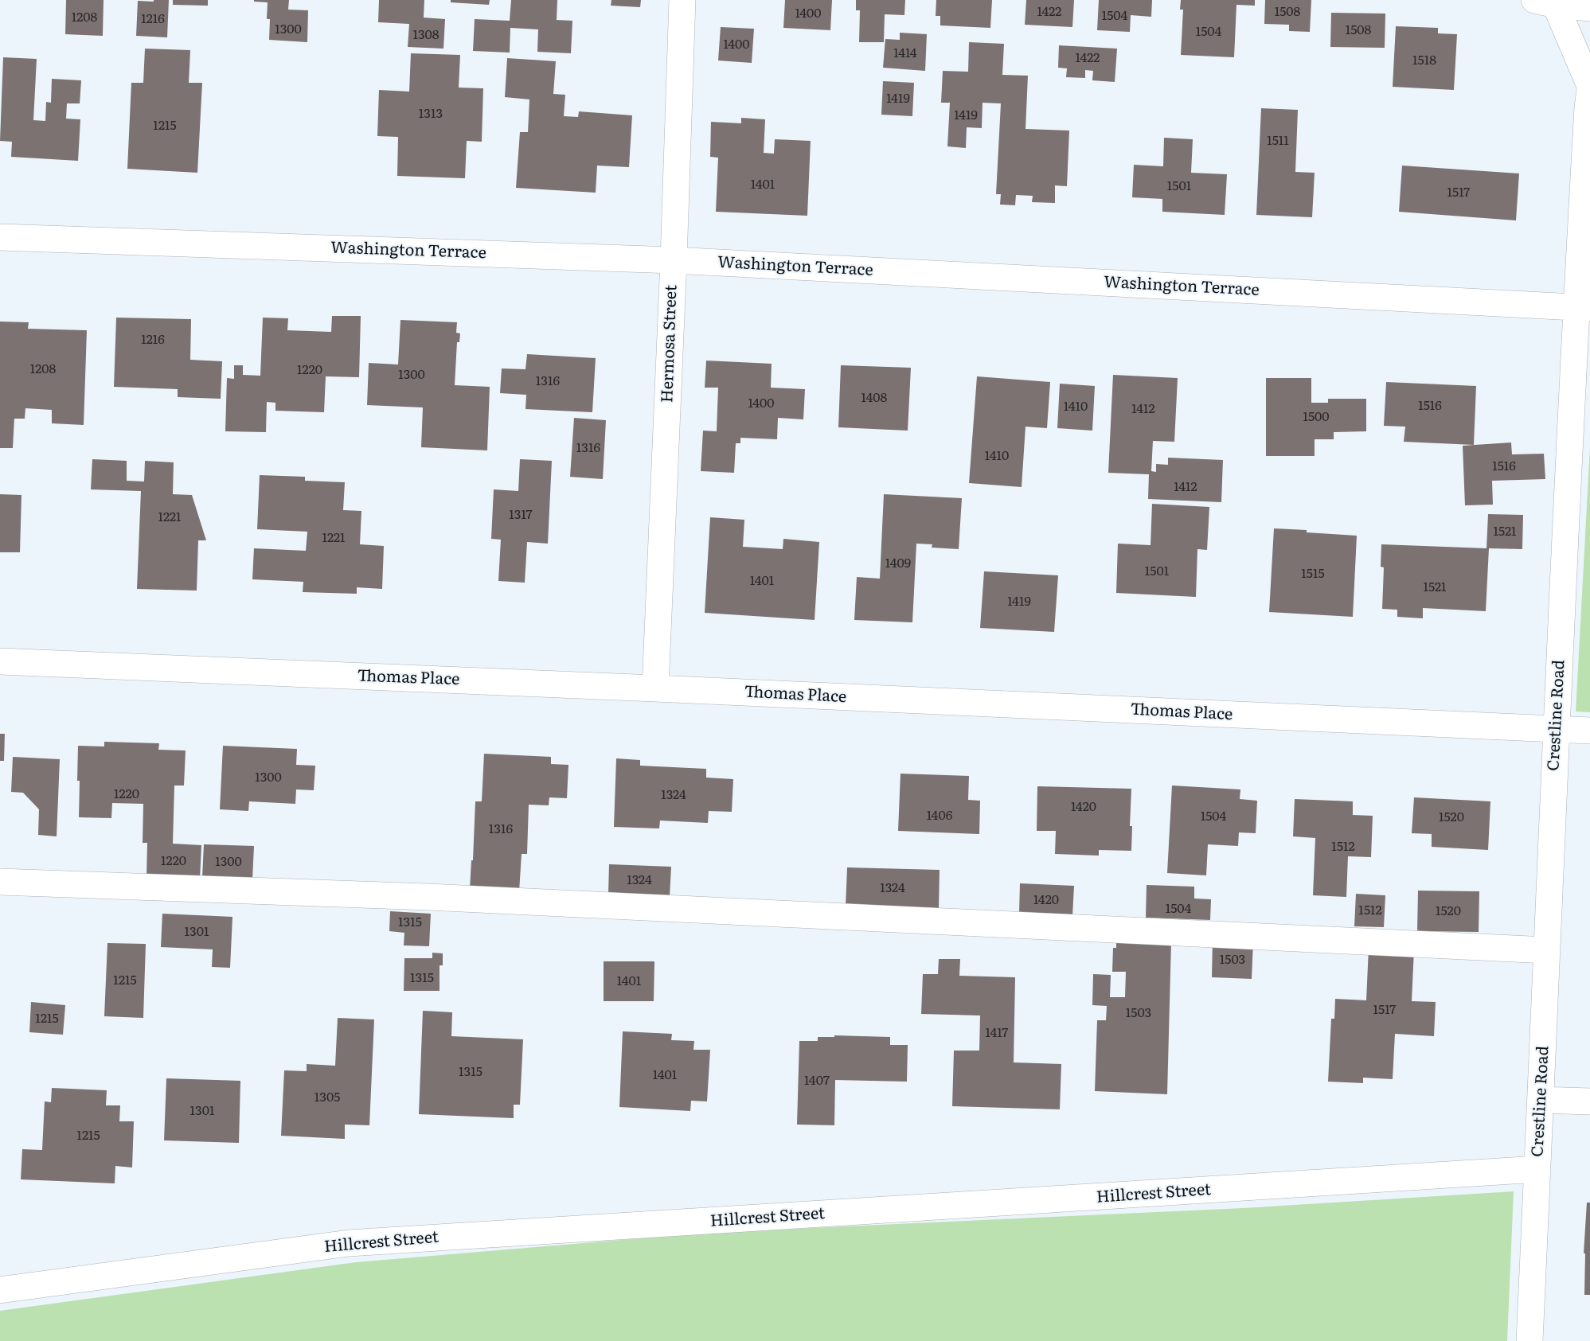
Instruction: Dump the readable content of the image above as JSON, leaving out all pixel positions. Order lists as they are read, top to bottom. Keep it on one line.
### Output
{"streets":{"street":["Washington Terrace","Hermosa Street","Thomas Place","Crestline Road","Hillcrest Street"]},"crossings":[["Washington Terrace","Hermosa Street"],["Washington Terrace","Crestline Road"],["Hermosa Street","Thomas Place"],["Thomas Place","Crestline Road"],["Crestline Road","Hillcrest Street"]],"house_numbers":["1422","1508","1400","1504","1208","1216","1300","1508","1504","1308","1400","1414","1422","1518","1419","1313","1419","1215","1511","1401","1501","1517","1216","1208","1220","1300","1316","1408","1400","1516","1410","1412","1500","1316","1410","1516","1412","1317","1221","1521","1221","1409","1501","1515","1401","1521","1419","1300","1220","1324","1420","1406","1504","1520","1316","1512","1220","1300","1324","1324","1420","1504","1512","1520","1315","1301","1503","1315","1215","1401","1517","1503","1215","1417","1315","1401","1407","1305","1301","1215"]}
